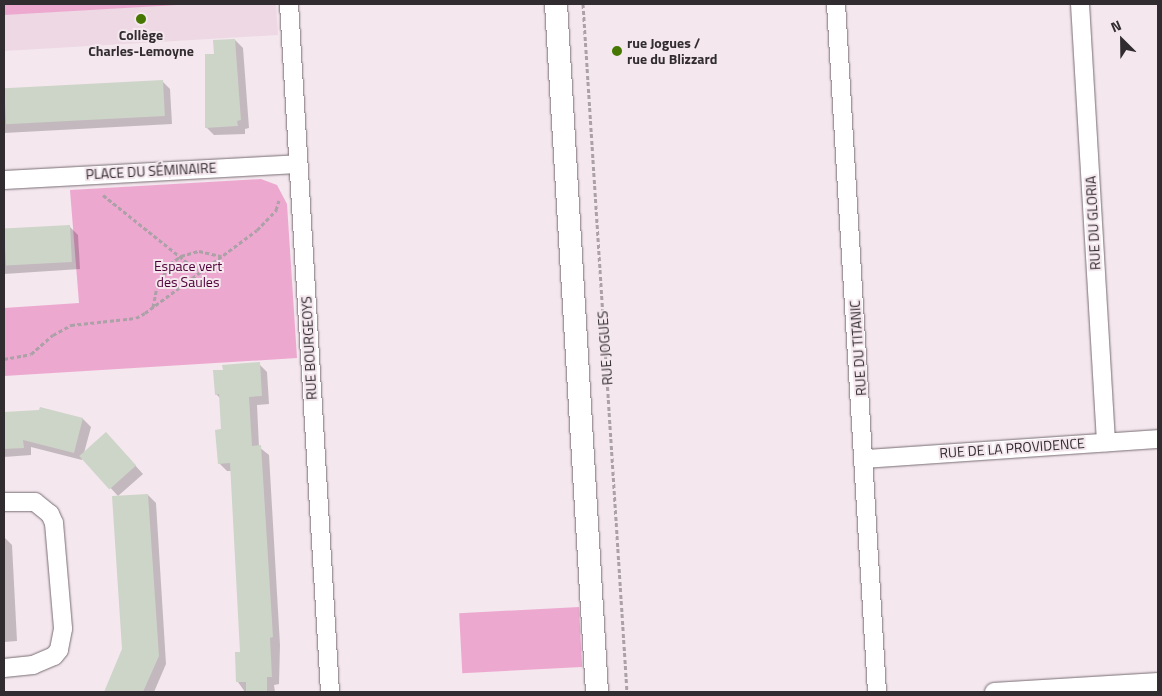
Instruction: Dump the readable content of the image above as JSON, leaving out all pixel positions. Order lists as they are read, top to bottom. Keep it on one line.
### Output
{"streets":{"street":["PLACE DU SÉMINAIRE","RUE DU GLORIA","RUE BOURGEOYS","RUE JOGUES","RUE DU TITANIC","RUE DE LA PROVIDENCE"]},"crossings":[["PLACE DU SÉMINAIRE","RUE BOURGEOYS"],["RUE DU GLORIA","RUE DE LA PROVIDENCE"],["RUE DU TITANIC","RUE DE LA PROVIDENCE"]],"parks":["Espace vert des Saules"],"places":["Collège Charles-Lemoyne","rue Jogues / rue du Blizzard"],"north":"top left"}
